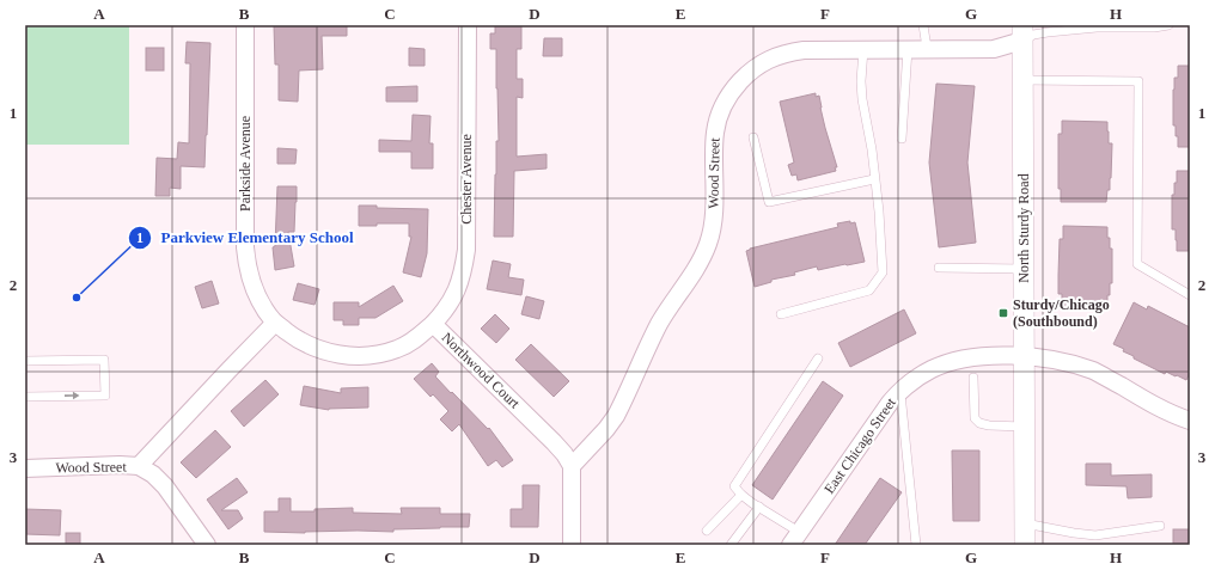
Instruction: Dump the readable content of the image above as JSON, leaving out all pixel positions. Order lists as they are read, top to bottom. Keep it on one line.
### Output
{"streets":{"street":["Parkside Avenue","Wood Street","Chester Avenue","North Sturdy Road","Northwood Court","East Chicago Street"]},"crossings":[["Parkside Avenue","Northwood Court"],["Wood Street","North Sturdy Road"],["Wood Street","Northwood Court"],["Chester Avenue","Northwood Court"],["North Sturdy Road","East Chicago Street"]],"places":{"other":["Parkview Elementary School"],"transit":["Sturdy/Chicago (Southbound)"]},"grid":{"columns":["A","B","C","D","E","F","G","H"],"rows":["1","2","3"]}}
